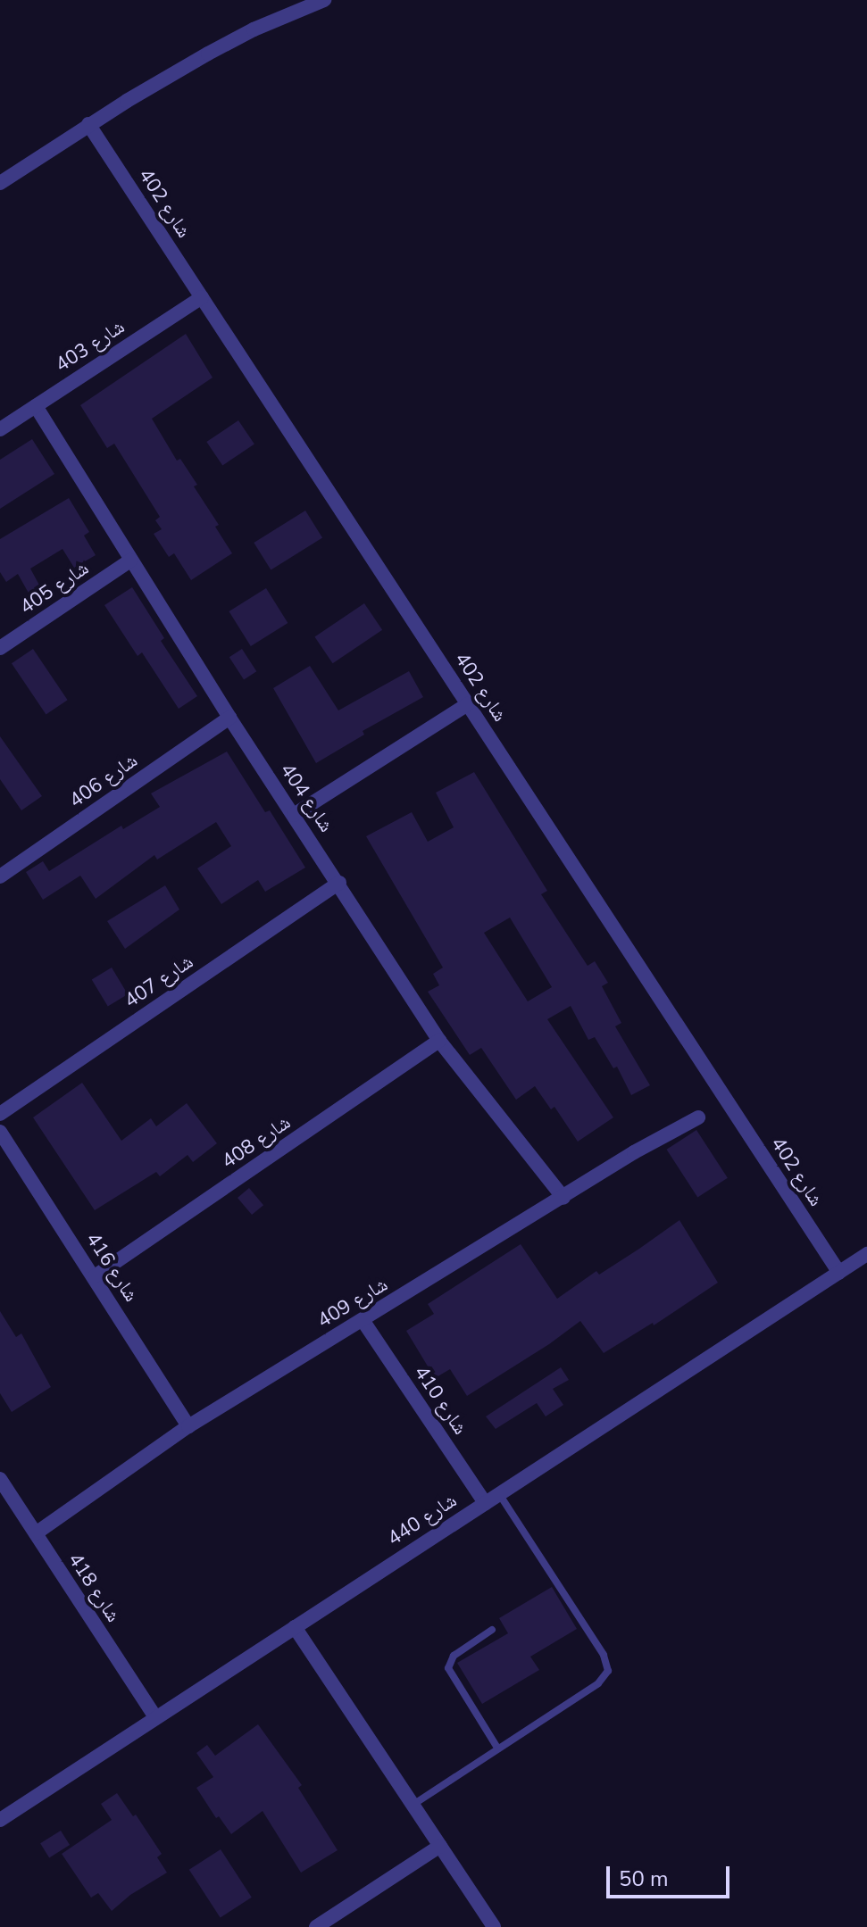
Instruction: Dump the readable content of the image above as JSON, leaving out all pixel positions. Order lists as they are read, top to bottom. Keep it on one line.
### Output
{"streets":{"street":["شارع 402","شارع 403","شارع 405","شارع 406","شارع 404","شارع 407","شارع 408","شارع 416","شارع 409","شارع 410","شارع 440","شارع 418"]},"crossings":[["شارع 402","شارع 403"],["شارع 402","شارع 440"],["شارع 403","شارع 404"],["شارع 405","شارع 404"],["شارع 406","شارع 404"],["شارع 404","شارع 407"],["شارع 404","شارع 408"],["شارع 404","شارع 409"],["شارع 408","شارع 416"],["شارع 416","شارع 409"],["شارع 409","شارع 410"],["شارع 409","شارع 418"],["شارع 410","شارع 440"],["شارع 440","شارع 418"]],"scale_bar":"50 m"}
